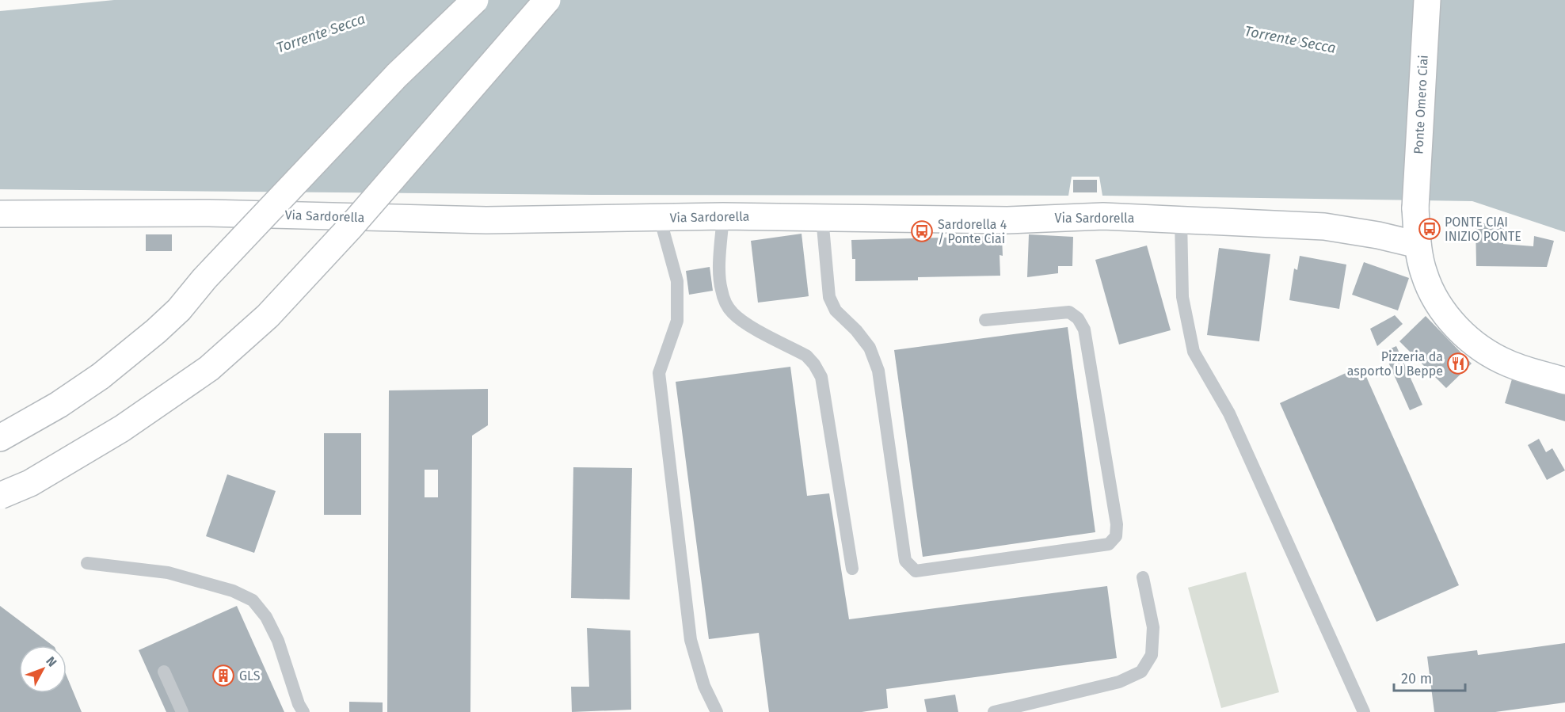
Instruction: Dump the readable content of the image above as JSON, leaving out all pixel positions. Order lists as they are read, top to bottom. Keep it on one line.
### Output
{"streets":{"main road":["Ponte Omero Ciai","Via Sardorella"]},"crossings":[["Ponte Omero Ciai","Via Sardorella"]],"water":["Torrente Secca"],"places":{"bus stop":["PONTE CIAI INIZIO PONTE","Sardorella 4 / Ponte Ciai"],"restaurant":["Pizzeria da asporto U Beppe"],"building":["GLS"]},"scale_bar":"20 m","north":"top right"}
